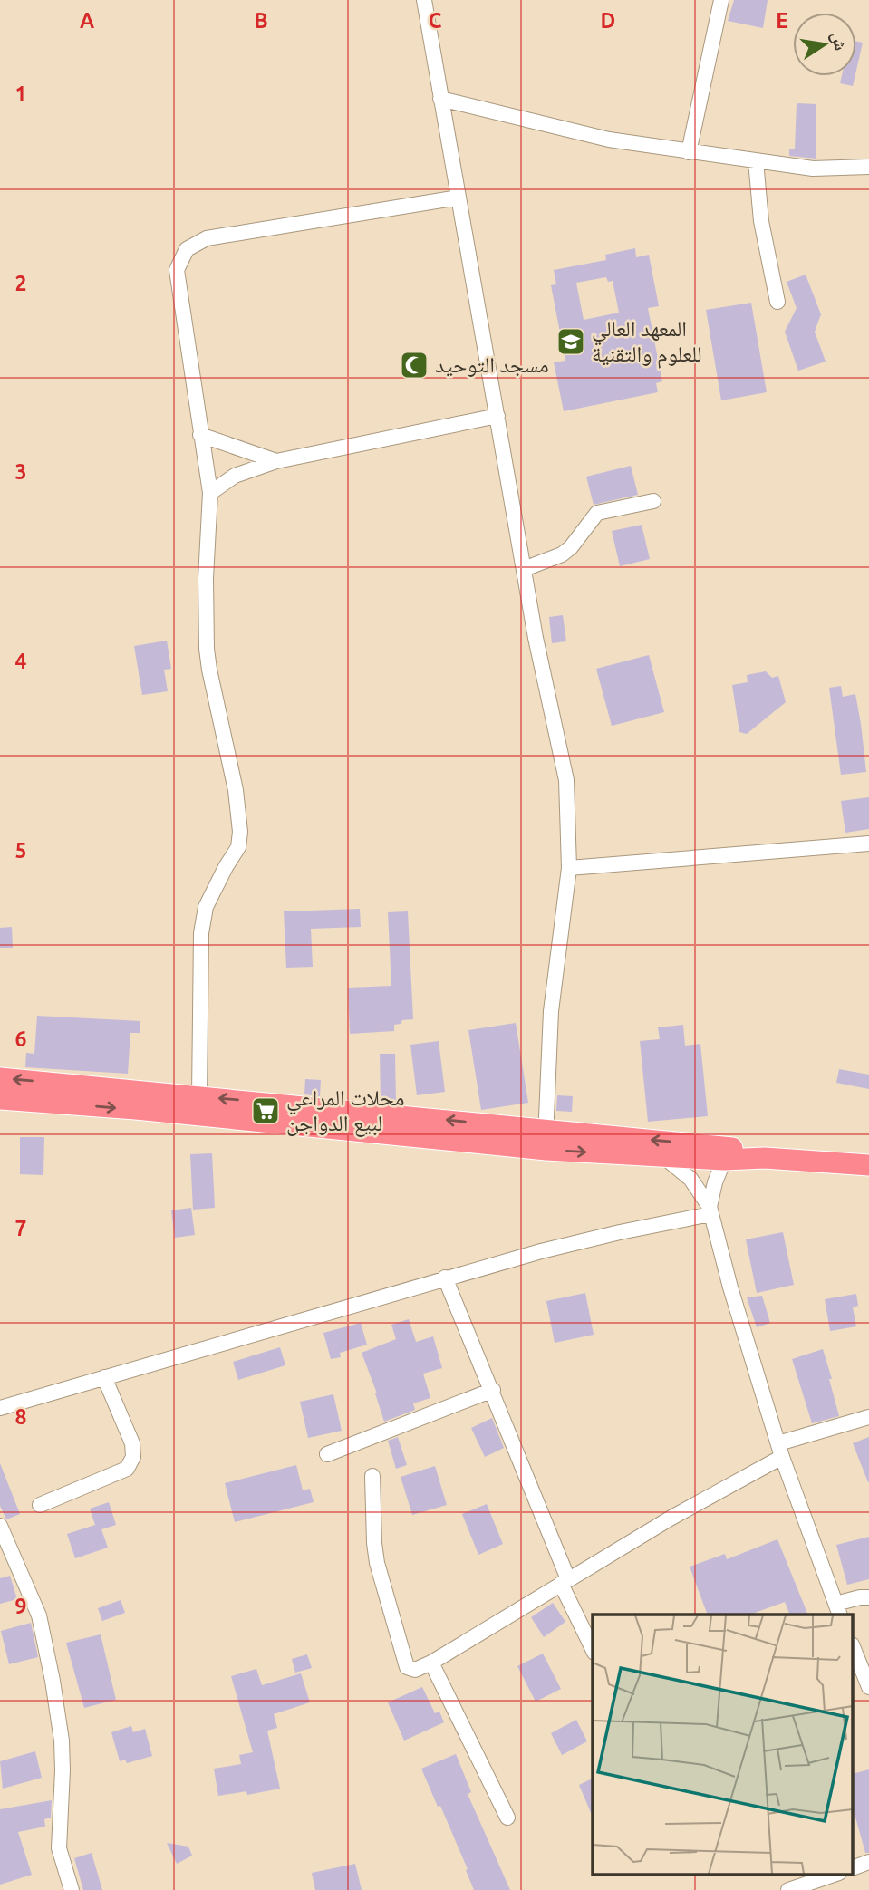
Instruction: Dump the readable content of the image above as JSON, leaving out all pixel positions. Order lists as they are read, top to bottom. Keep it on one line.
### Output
{"places":{"school or university":["المعهد العالي للعلوم والتقنية"],"mosque":["مسجد التوحيد"],"supermarket":["محلات المراعي لبيع الدواجن"]},"north":"right","grid":{"columns":["A","B","C","D","E"],"rows":["1","2","3","4","5","6","7","8","9"]}}
